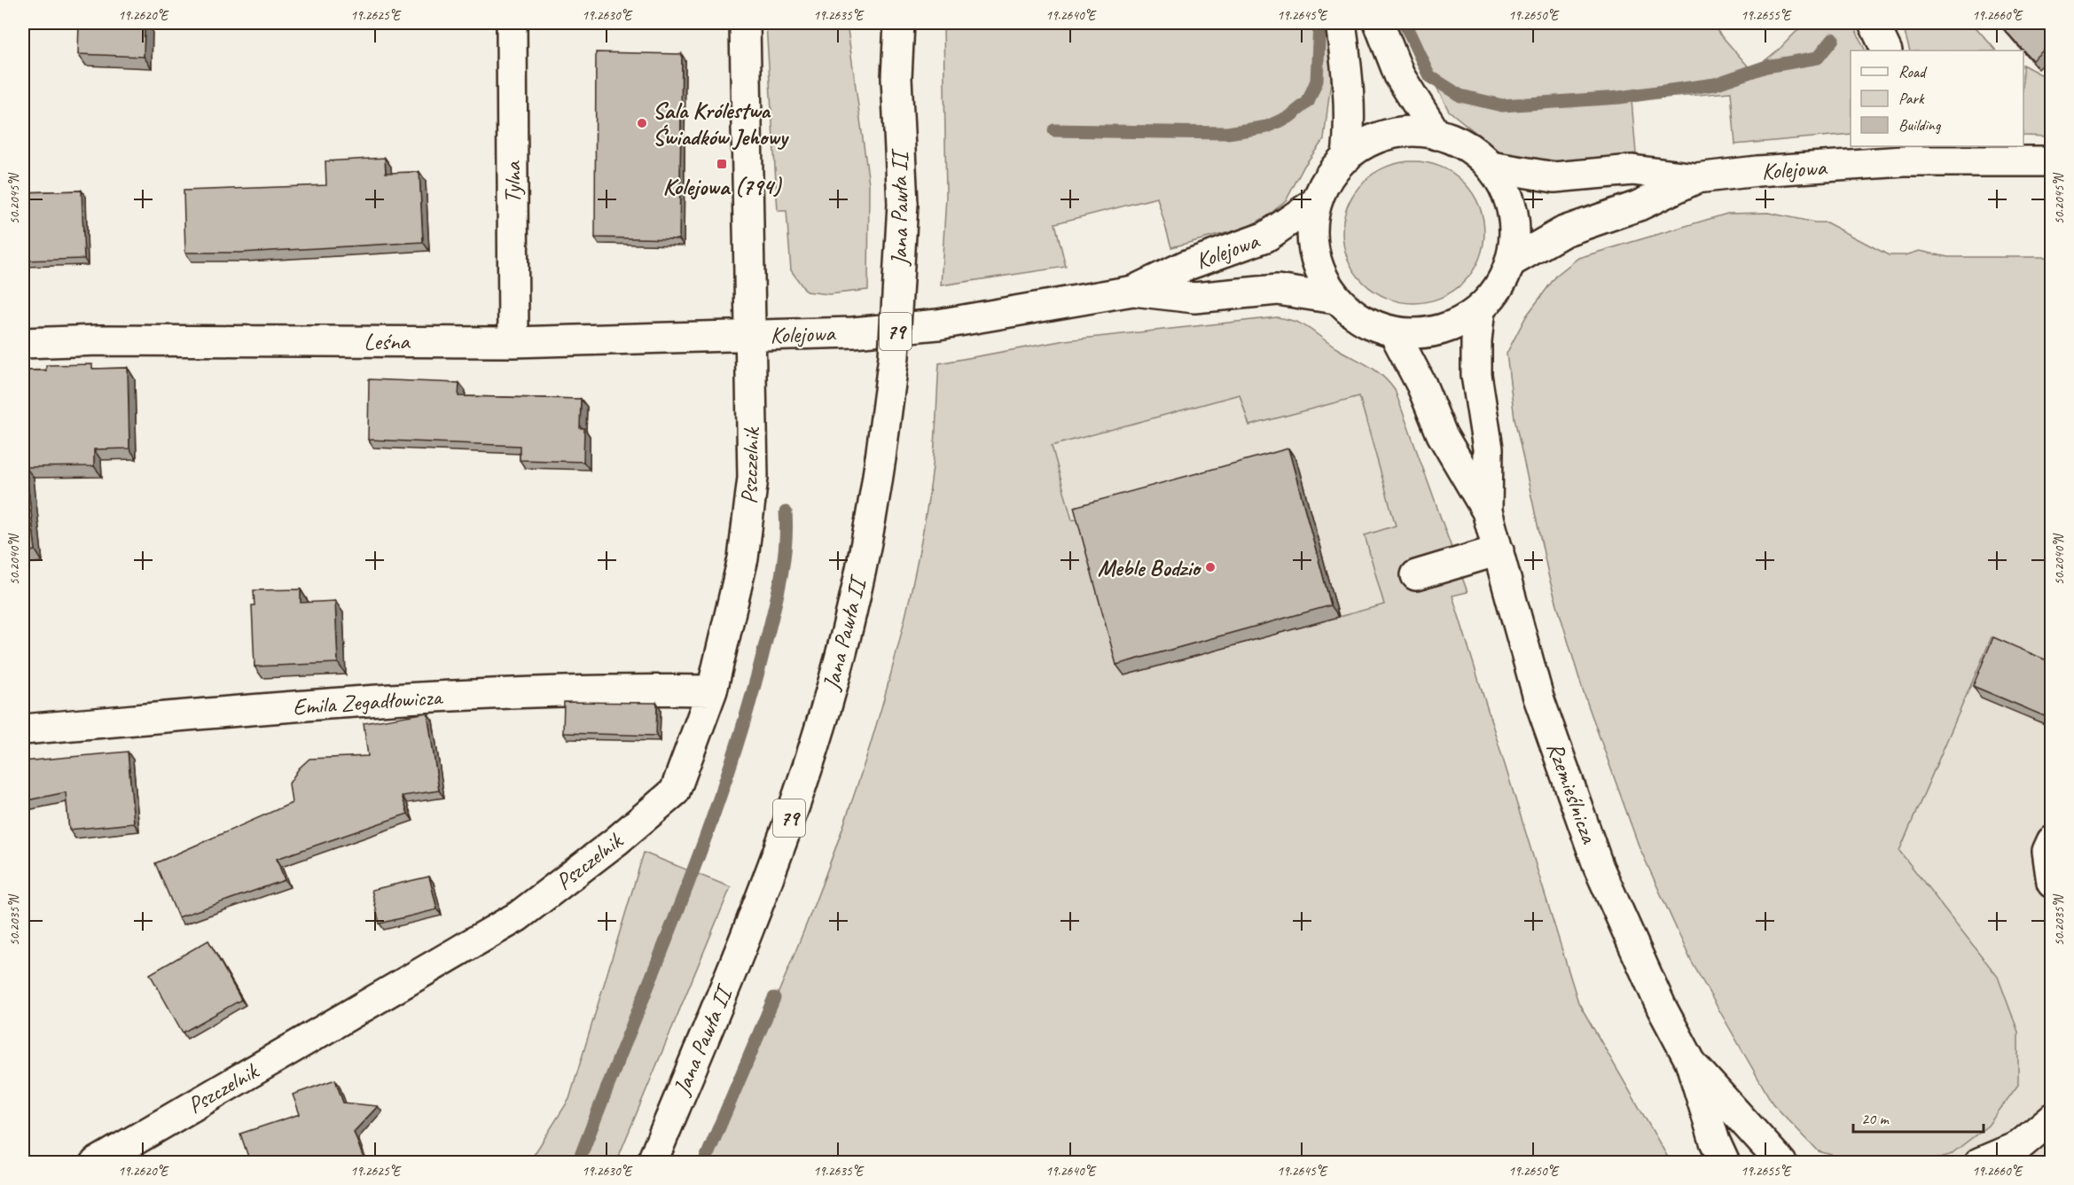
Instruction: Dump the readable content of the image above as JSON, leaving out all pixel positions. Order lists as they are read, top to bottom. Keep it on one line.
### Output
{"streets":{"street":["Kolejowa","Tylna","Jana Pawła II","79","Leśna","Pszczelnik","Emila Zegadłowicza","Rzemieślnicza"]},"crossings":[["Kolejowa","Leśna"],["Kolejowa","Pszczelnik"],["Tylna","Leśna"],["Leśna","Pszczelnik"],["Pszczelnik","Emila Zegadłowicza"]],"places":{"other":["Sala Królestwa Świadków Jehowy","Meble Bodzio"],"transit":["Kolejowa (794)"]},"legend":["Road","Park","Building"],"scale_bar":"20 m","coordinates":["19.2620°E","19.2625°E","19.2630°E","19.2635°E","19.2640°E","19.2645°E","19.2650°E","19.2655°E","19.2660°E","50.2045°N","50.2040°N","50.2035°N"]}
